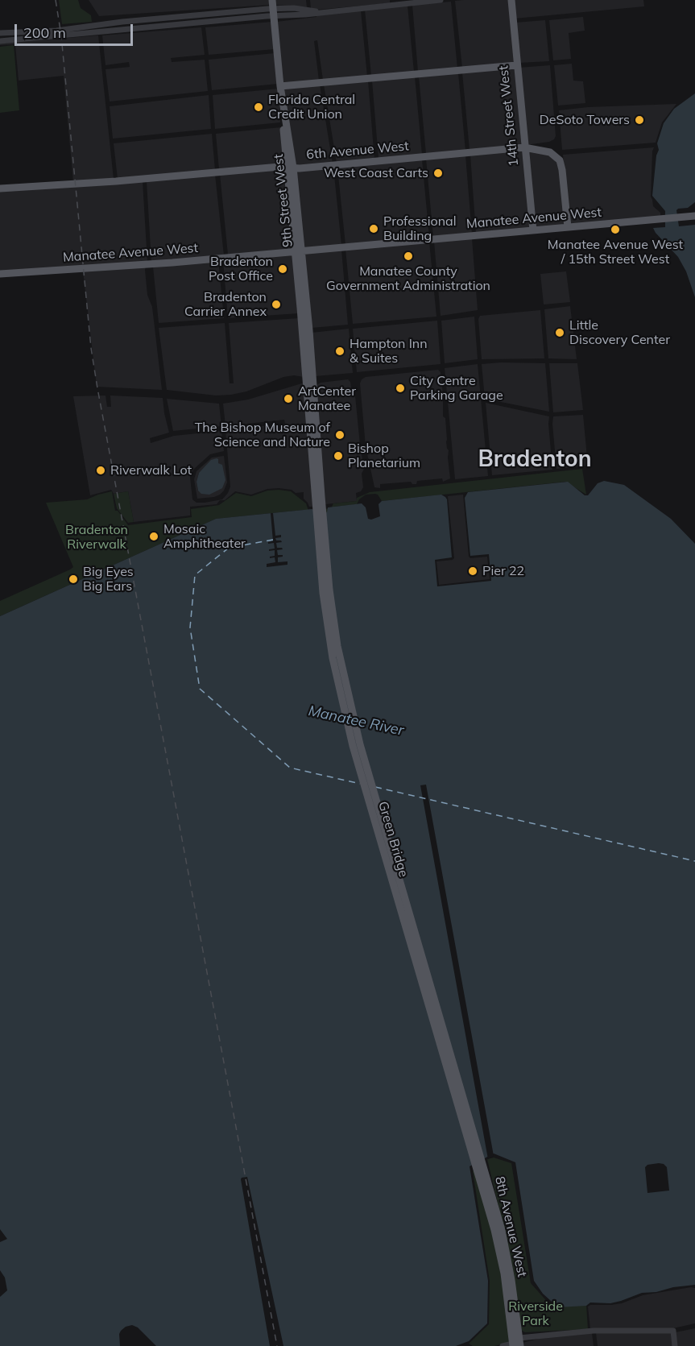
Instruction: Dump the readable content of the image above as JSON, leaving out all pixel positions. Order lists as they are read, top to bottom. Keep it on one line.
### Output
{"streets":{"main road":["14th Street West","6th Avenue West","9th Street West","Manatee Avenue West","Green Bridge","8th Avenue West"]},"crossings":[["14th Street West","6th Avenue West"],["14th Street West","Manatee Avenue West"],["6th Avenue West","9th Street West"],["6th Avenue West","Manatee Avenue West"],["9th Street West","Manatee Avenue West"],["9th Street West","Green Bridge"],["Green Bridge","8th Avenue West"]],"districts":["Bradenton"],"water":["Manatee River"],"parks":["Bradenton Riverwalk","Riverside Park"],"places":["Florida Central Credit Union","DeSoto Towers","West Coast Carts","Professional Building","Manatee Avenue West / 15th Street West","Manatee County Government Administration","Bradenton Post Office","Bradenton Carrier Annex","Little Discovery Center","Hampton Inn & Suites","City Centre Parking Garage","ArtCenter Manatee","The Bishop Museum of Science and Nature","Bishop Planetarium","Riverwalk Lot","Mosaic Amphitheater","Pier 22","Big Eyes Big Ears"],"scale_bar":"200 m"}
